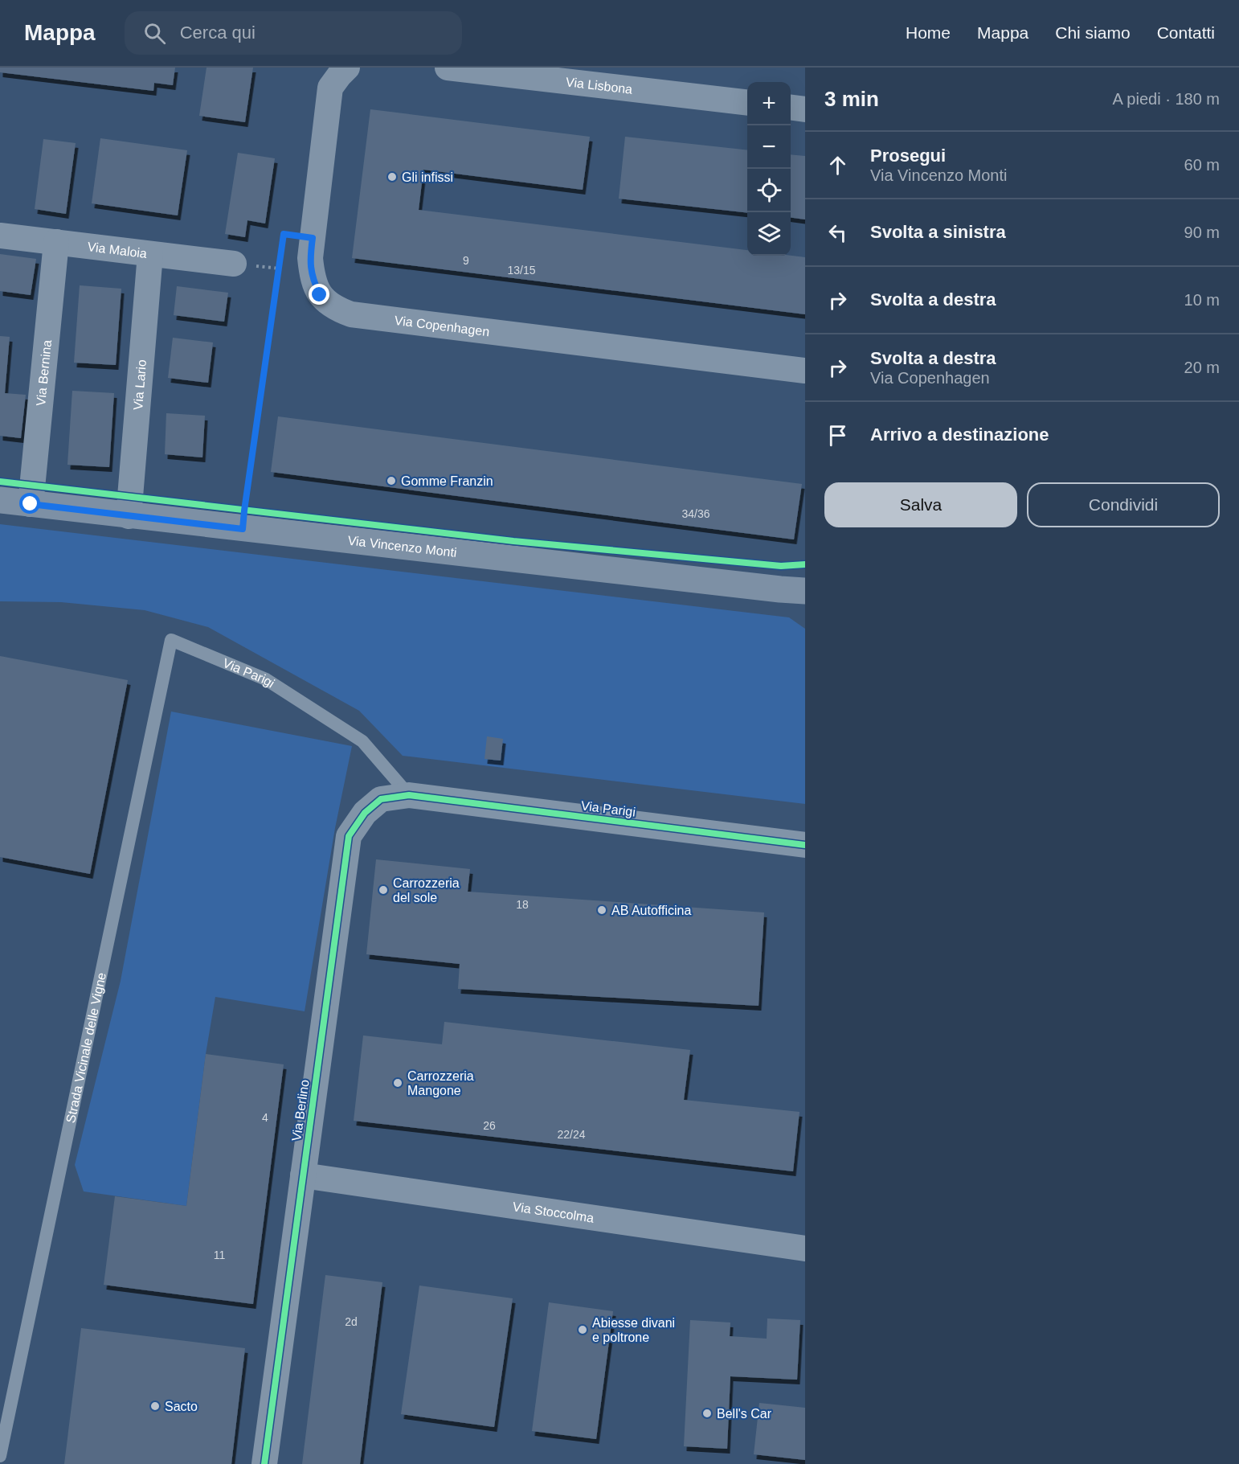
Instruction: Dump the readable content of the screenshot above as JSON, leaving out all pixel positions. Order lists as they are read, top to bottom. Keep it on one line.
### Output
{"streets":{"street":["Via Lisbona","Via Maloia","Via Copenhagen","Via Bernina","Via Lario","Via Vincenzo Monti","Via Parigi","Via Berlino","Via Stoccolma"],"lane":["Strada Vicinale delle Vigne"]},"crossings":[["Via Maloia","Via Bernina"],["Via Maloia","Via Lario"],["Via Bernina","Via Vincenzo Monti"],["Via Lario","Via Vincenzo Monti"],["Via Parigi","Strada Vicinale delle Vigne"],["Via Parigi","Via Berlino"],["Via Berlino","Via Stoccolma"]],"places":["Gli infissi","Gomme Franzin","Carrozzeria del sole","AB Autofficina","Carrozzeria Mangone","Abiesse divani e poltrone","Sacto","Bell's Car"],"house_numbers":["9","13/15","34/36","18","4","26","22/24","11","2d"],"page":{"header":"Mappa","search":"Cerca qui","nav":["Home","Mappa","Chi siamo","Contatti"],"heading":["3 min","A piedi · 180 m"],"map_buttons":["+","−"],"list":[["Prosegui","Via Vincenzo Monti","60 m"],["Svolta a sinistra","90 m"],["Svolta a destra","10 m"],["Svolta a destra","Via Copenhagen","20 m"],"Arrivo a destinazione"],"buttons":["Salva","Condividi"]}}
